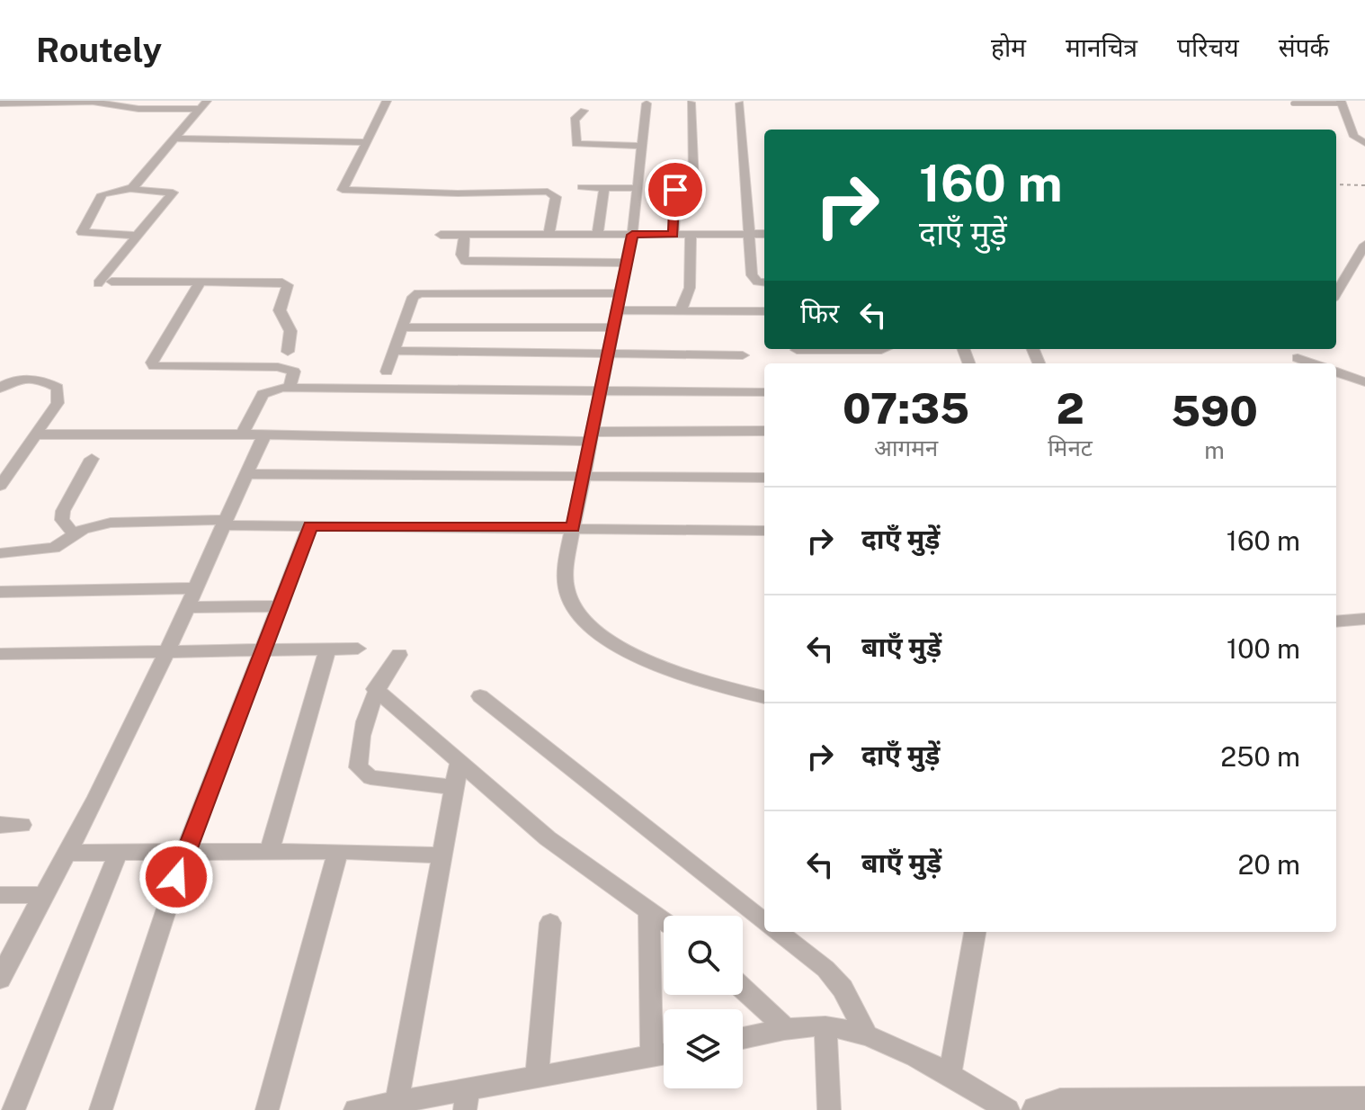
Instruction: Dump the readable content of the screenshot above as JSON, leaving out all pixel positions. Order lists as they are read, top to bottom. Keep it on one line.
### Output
{"page":{"header":"Routely","nav":["होम","मानचित्र","परिचय","संपर्क"],"turn":["160 m","दाएँ मुड़ें"],"then":"फिर","eta":["07:35","आगमन","2","मिनट","590","m"],"list":[{"name":"दाएँ मुड़ें","value":"160 m"},{"name":"बाएँ मुड़ें","value":"100 m"},{"name":"दाएँ मुड़ें","value":"250 m"},{"name":"बाएँ मुड़ें","value":"20 m"}]}}
